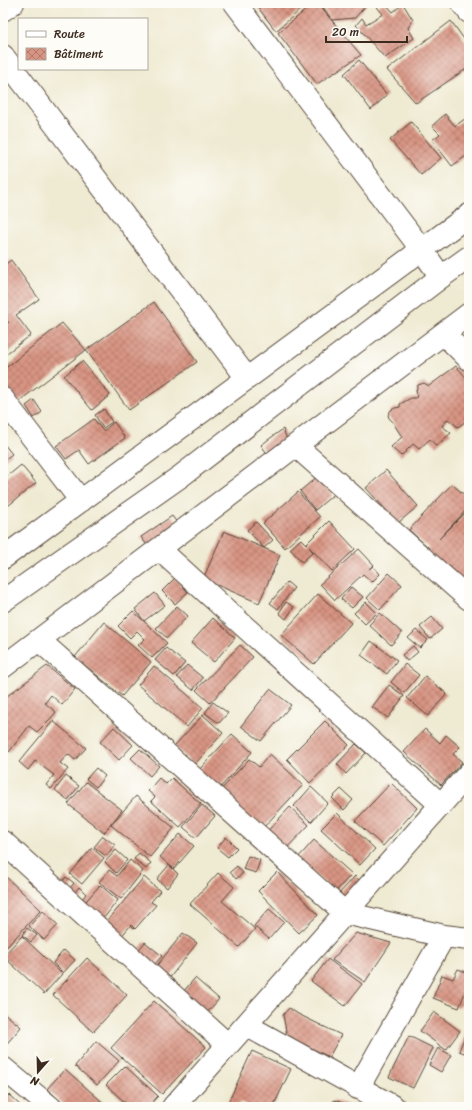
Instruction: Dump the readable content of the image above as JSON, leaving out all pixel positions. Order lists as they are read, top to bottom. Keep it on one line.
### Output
{"legend":["Route","Bâtiment"],"scale_bar":"20 m","north":"bottom"}
